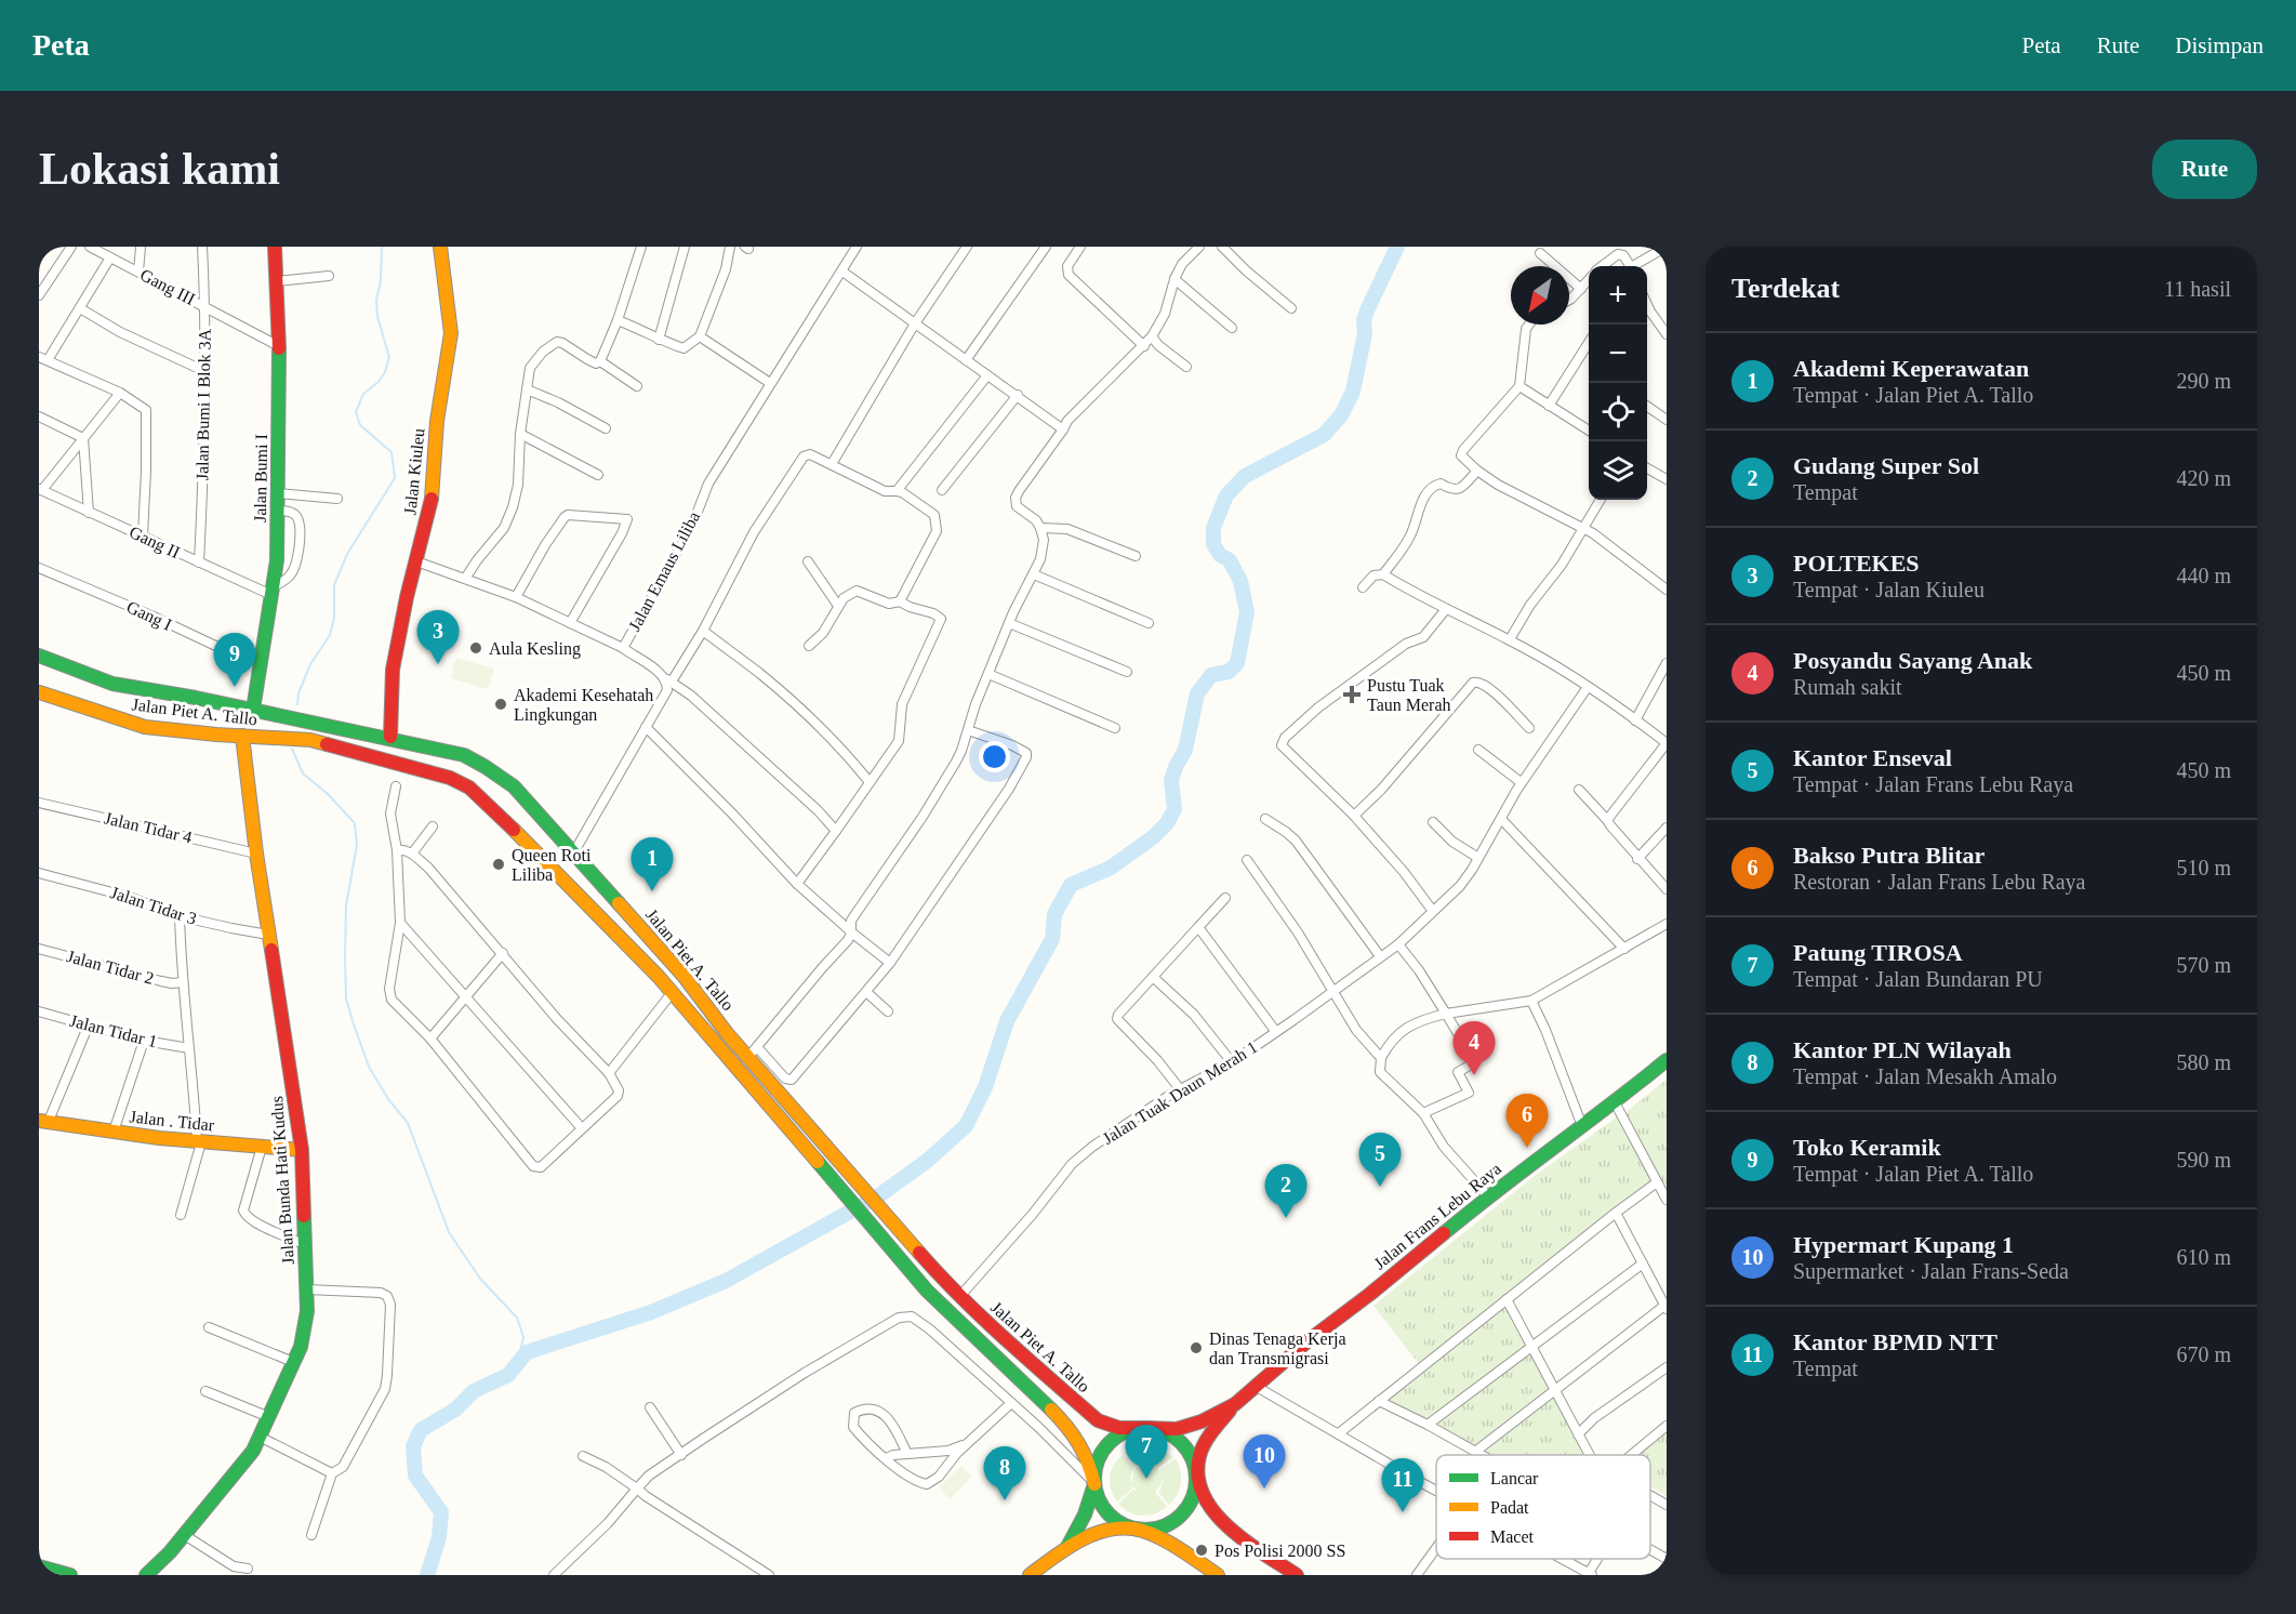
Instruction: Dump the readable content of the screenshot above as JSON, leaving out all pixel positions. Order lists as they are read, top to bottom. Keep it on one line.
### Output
{"streets":{"main road":["Jalan Kiuleu","Jalan Bumi I","Jalan Piet A. Tallo","Jalan . Tidar","Jalan Bunda Hati Kudus","Jalan Frans Lebu Raya"],"street":["Gang III","Jalan Bumi I Blok 3A","Gang II","Jalan Emaus Liliba","Gang I","Jalan Tidar 4","Jalan Tidar 3","Jalan Tidar 2","Jalan Tidar 1","Jalan Tuak Daun Merah 1"]},"crossings":[["Gang III","Jalan Bumi I Blok 3A"],["Gang III","Jalan Bumi I"],["Jalan Bumi I Blok 3A","Gang II"],["Jalan Kiuleu","Jalan Piet A. Tallo"],["Jalan Bumi I","Gang II"],["Jalan Bumi I","Gang I"],["Jalan Bumi I","Jalan Piet A. Tallo"],["Jalan Piet A. Tallo","Jalan Tuak Daun Merah 1"],["Jalan Piet A. Tallo","Jalan Bunda Hati Kudus"],["Jalan Piet A. Tallo","Jalan Frans Lebu Raya"],["Jalan Tidar 4","Jalan Bunda Hati Kudus"],["Jalan Tidar 3","Jalan Bunda Hati Kudus"],["Jalan . Tidar","Jalan Bunda Hati Kudus"]],"places":{"other":["Aula Kesling","Akademi Kesehatah Lingkungan","Queen Roti Liliba","Dinas Tenaga Kerja dan Transmigrasi","Pos Polisi 2000 SS"],"health":["Pustu Tuak Taun Merah"]},"legend":["Lancar","Padat","Macet"],"north":"bottom left","page":{"header":"Peta","nav":["Peta","Rute","Disimpan"],"buttons":"Rute","title":"Lokasi kami","heading":["Terdekat","11 hasil"],"map_buttons":["+","−"],"list":[{"mark":"1","name":"Akademi Keperawatan","note":"Tempat · Jalan Piet A. Tallo","value":"290 m"},{"mark":"2","name":"Gudang Super Sol","note":"Tempat","value":"420 m"},{"mark":"3","name":"POLTEKES","note":"Tempat · Jalan Kiuleu","value":"440 m"},{"mark":"4","name":"Posyandu Sayang Anak","note":"Rumah sakit","value":"450 m"},{"mark":"5","name":"Kantor Enseval","note":"Tempat · Jalan Frans Lebu Raya","value":"450 m"},{"mark":"6","name":"Bakso Putra Blitar","note":"Restoran · Jalan Frans Lebu Raya","value":"510 m"},{"mark":"7","name":"Patung TIROSA","note":"Tempat · Jalan Bundaran PU","value":"570 m"},{"mark":"8","name":"Kantor PLN Wilayah","note":"Tempat · Jalan Mesakh Amalo","value":"580 m"},{"mark":"9","name":"Toko Keramik","note":"Tempat · Jalan Piet A. Tallo","value":"590 m"},{"mark":"10","name":"Hypermart Kupang 1","note":"Supermarket · Jalan Frans-Seda","value":"610 m"},{"mark":"11","name":"Kantor BPMD NTT","note":"Tempat","value":"670 m"}],"pins":["3","9","1","4","6","5","2","7","10","8","11"]}}
